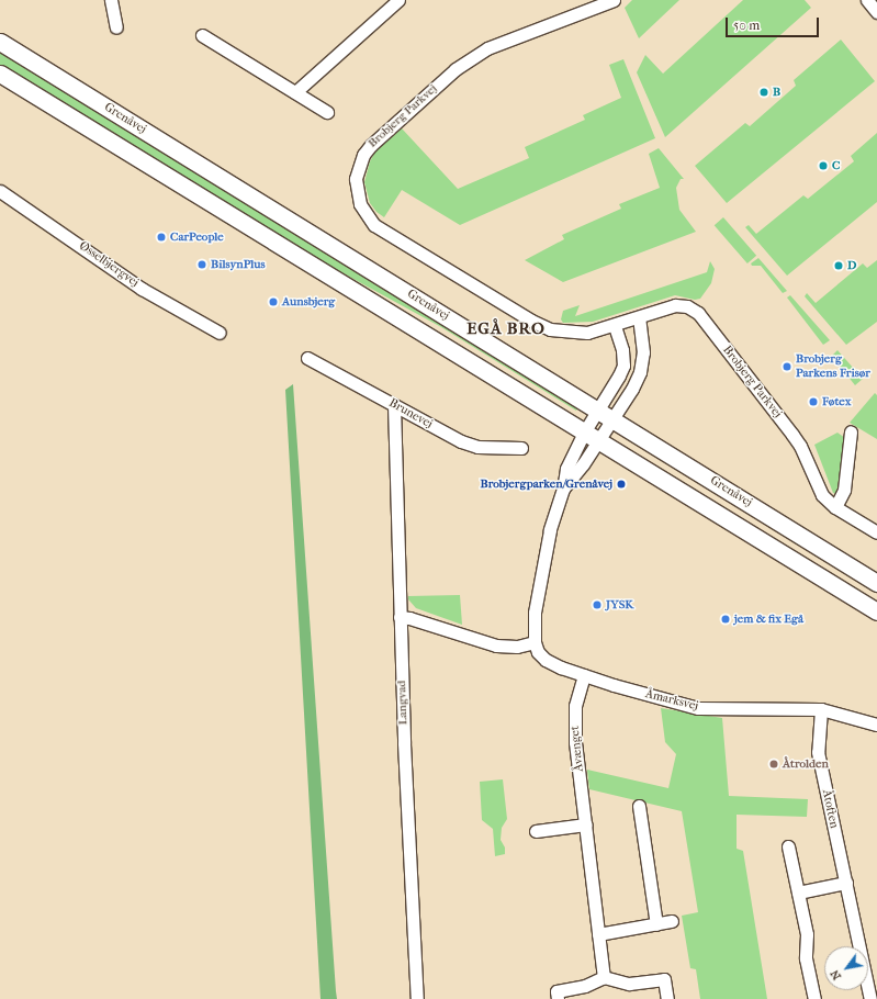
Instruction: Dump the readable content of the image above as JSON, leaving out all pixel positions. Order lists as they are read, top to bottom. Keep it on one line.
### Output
{"streets":{"main road":["Grenåvej"],"street":["Brobjerg Parkvej","Øsselbjergvej","Brunevej","Åmarksvej","Langvad","Åvænget","Åtoften"]},"crossings":[["Brunevej","Langvad"],["Åmarksvej","Åvænget"],["Åmarksvej","Åtoften"]],"districts":["EGÅ BRO"],"places":["B","C","CarPeople","BilsynPlus","D","Aunsbjerg","Brobjerg Parkens Frisør","Føtex","Brobjergparken/Grenåvej","JYSK","jem & fix Egå","Åtrolden"],"scale_bar":"50 m","north":"bottom left"}
